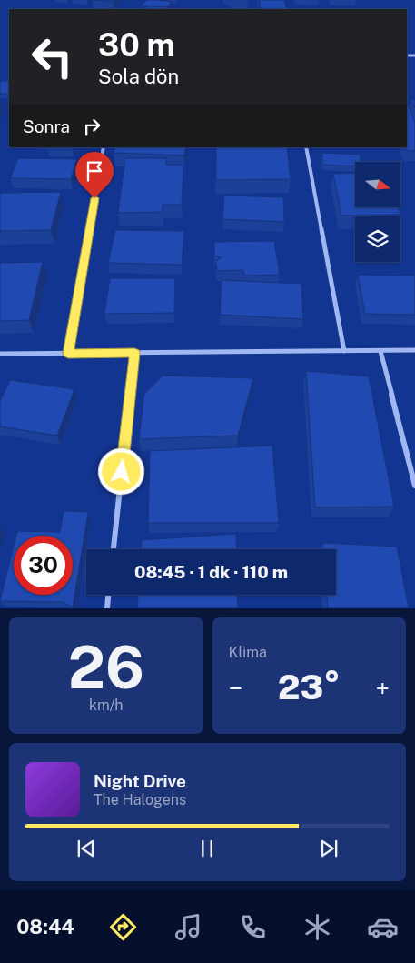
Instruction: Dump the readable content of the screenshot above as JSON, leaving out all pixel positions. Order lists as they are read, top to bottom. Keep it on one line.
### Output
{"north":"right","page":{"turn":["30 m","Sola dön"],"then":"Sonra","limit":"30","trip":"08:45 · 1 dk · 110 m","tile":[["26","km/h"],"Klima"],"heat":["−","23°","+"],"song":["Night Drive","The Halogens"],"tabs":"08:44"}}
